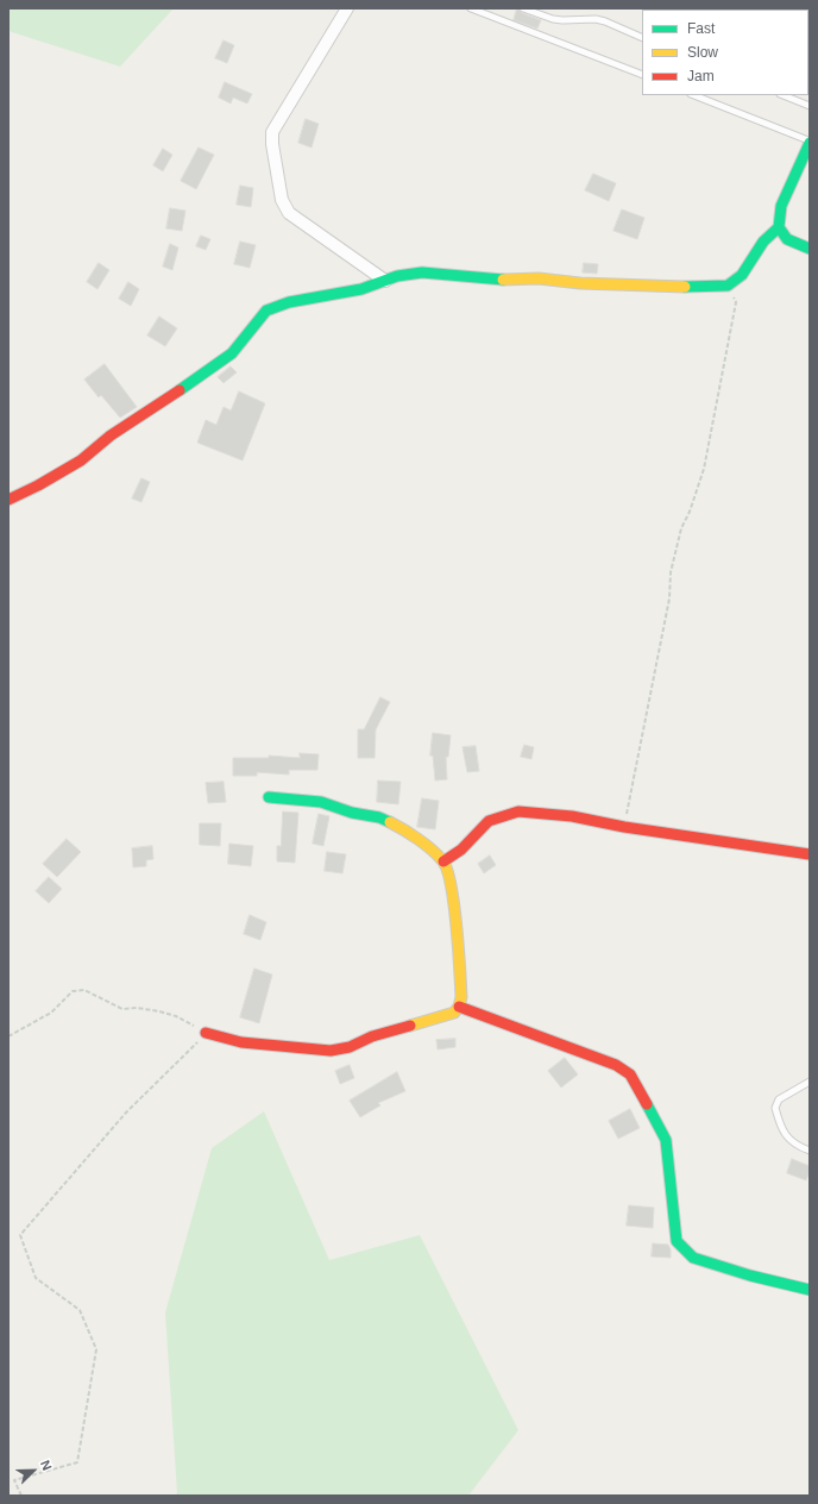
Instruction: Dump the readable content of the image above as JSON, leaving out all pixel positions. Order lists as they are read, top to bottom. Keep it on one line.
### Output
{"legend":["Fast","Slow","Jam"],"north":"top right"}
